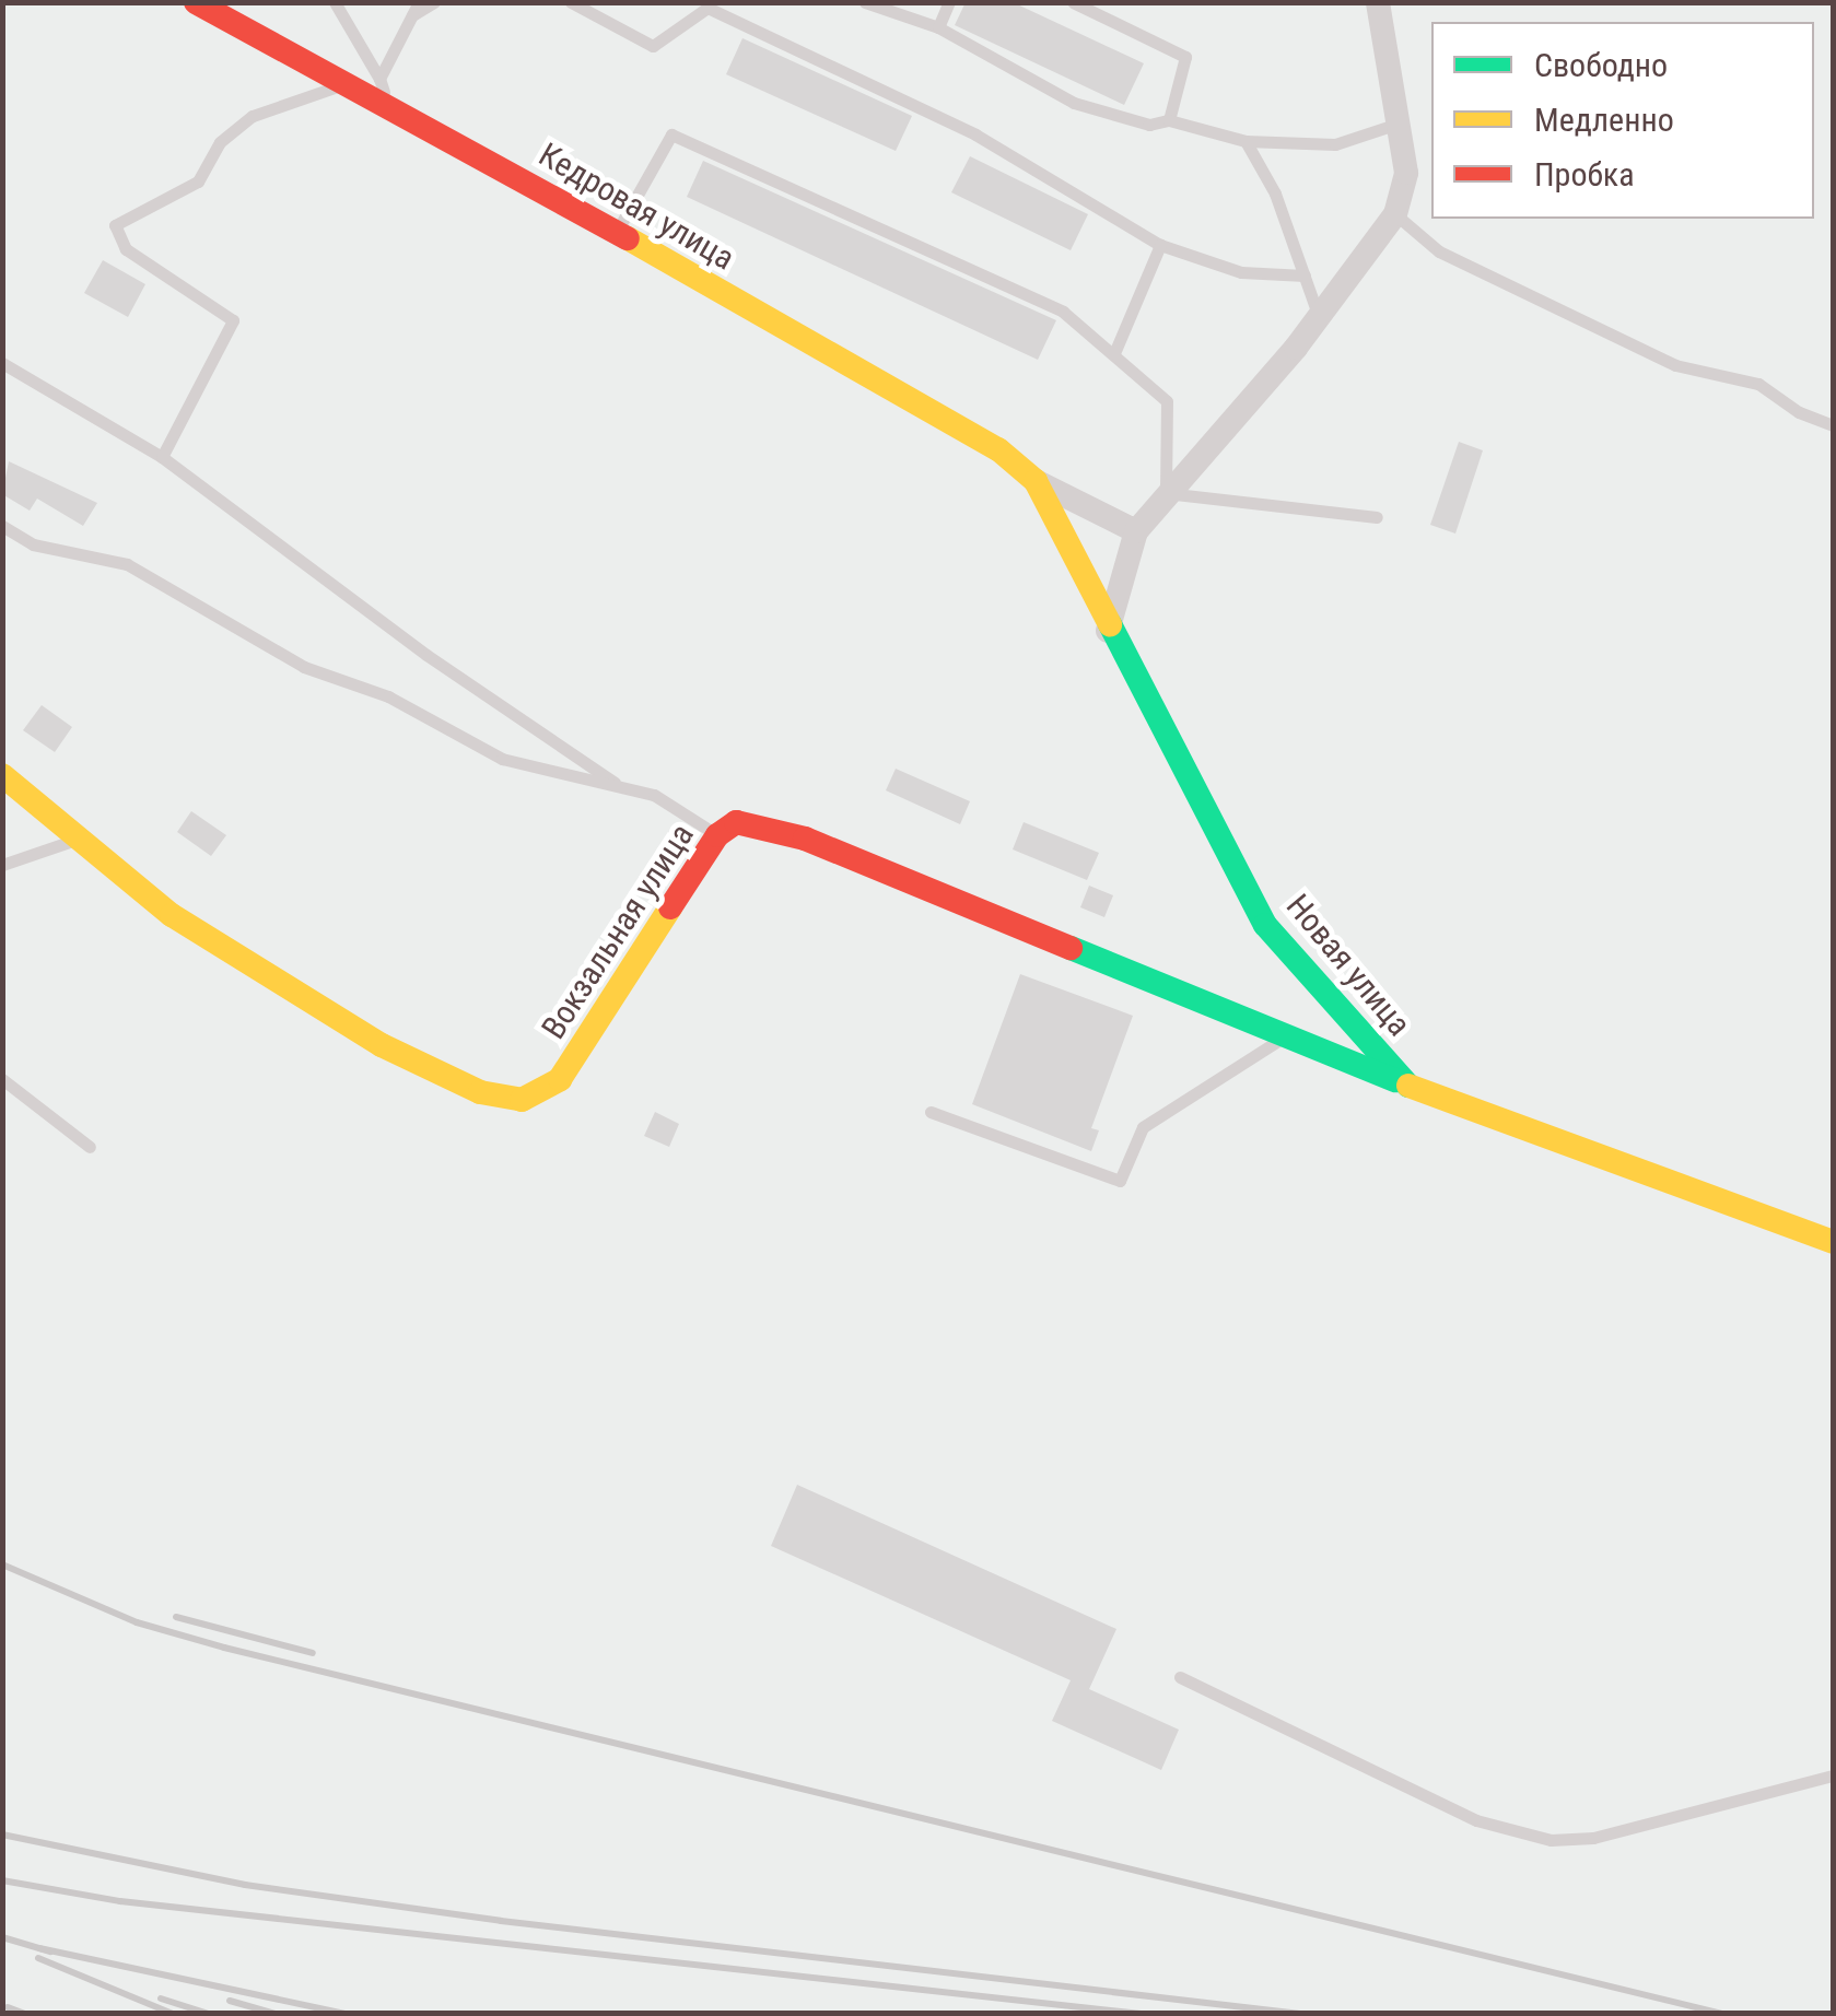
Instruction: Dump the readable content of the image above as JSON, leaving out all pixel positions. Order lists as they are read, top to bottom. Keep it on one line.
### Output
{"streets":{"street":["Кедровая улица","Вокзальная улица","Новая улица"]},"crossings":[["Кедровая улица","Новая улица"],["Вокзальная улица","Новая улица"]],"legend":["Свободно","Медленно","Пробка"]}
